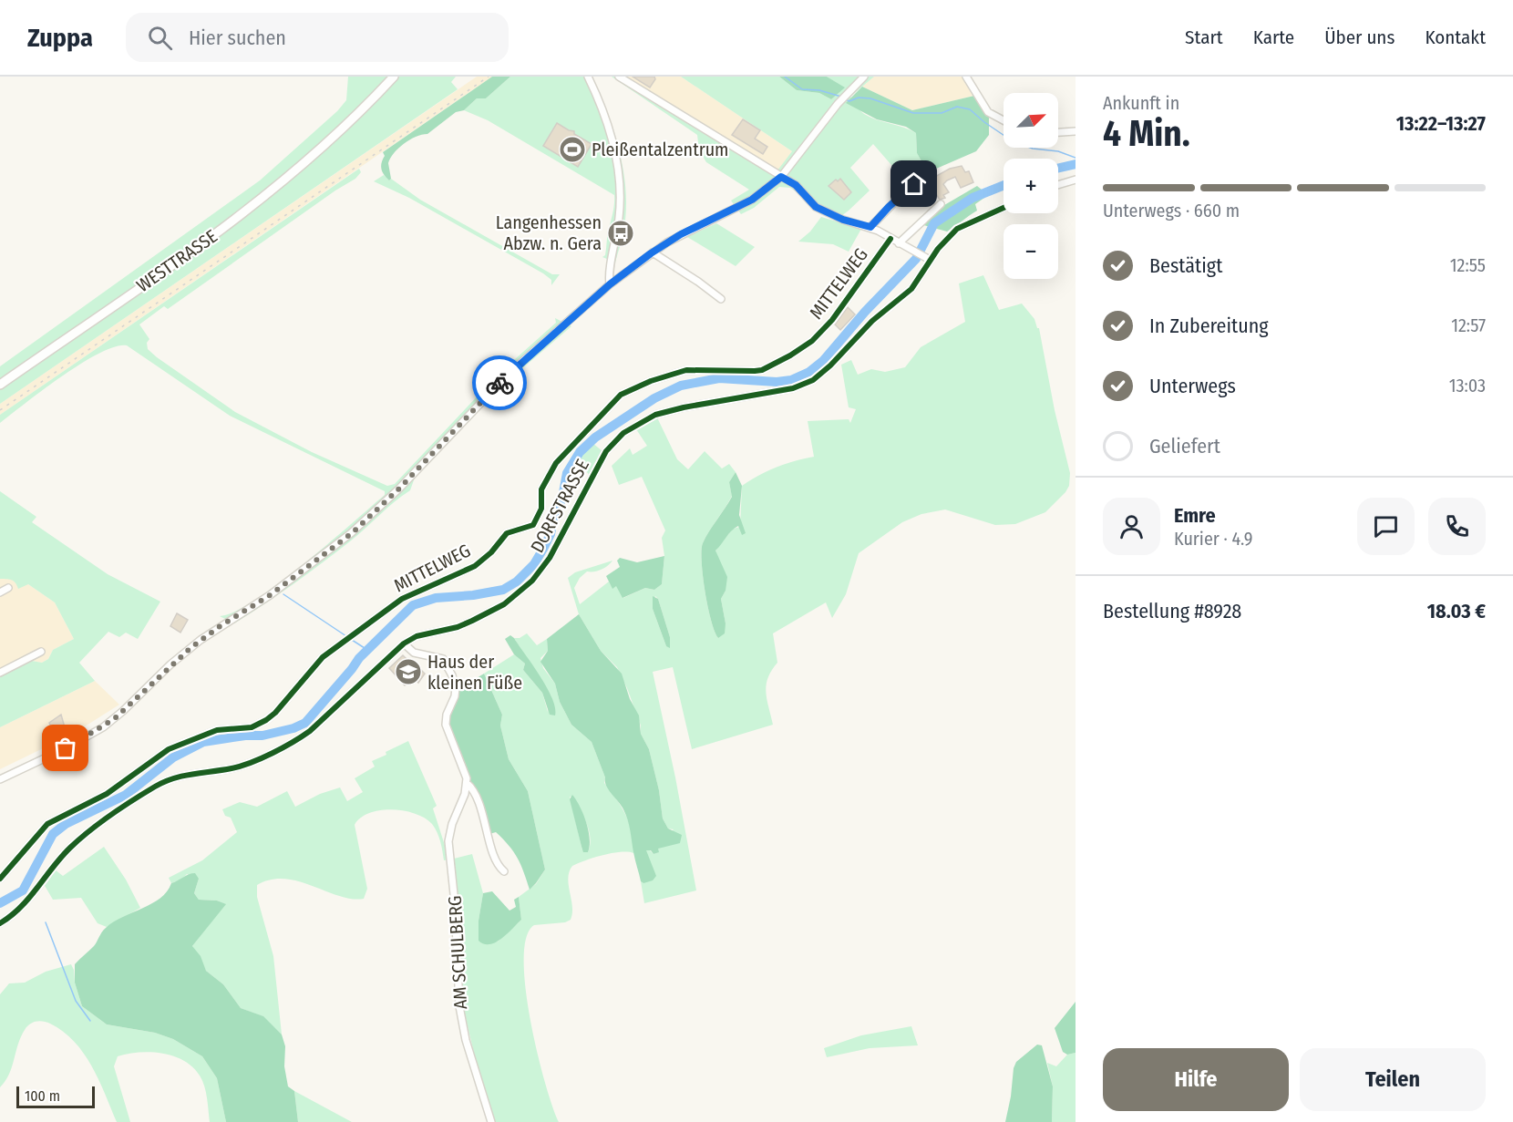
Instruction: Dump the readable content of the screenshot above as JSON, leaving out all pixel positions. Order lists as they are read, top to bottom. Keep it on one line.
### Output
{"streets":{"main road":["WESTTRASSE"],"street":["MITTELWEG","DORFSTRASSE","AM SCHULBERG"]},"places":{"sports":["Pleißentalzentrum"],"bus stop":["Langenhessen Abzw. n. Gera"],"school or university":["Haus der kleinen Füße"]},"scale_bar":"100 m","north":"top right","page":{"header":"Zuppa","search":"Hier suchen","nav":["Start","Karte","Über uns","Kontakt"],"heading":["4 Min.","Ankunft in","13:22–13:27"],"panel":["Emre","Kurier · 4.9","Bestellung #8928","18.03 €"],"map_buttons":["+","−"],"bar":"Unterwegs · 660 m","list":[["Bestätigt","12:55"],["In Zubereitung","12:57"],["Unterwegs","13:03"],"Geliefert"],"buttons":["Hilfe","Teilen"],"scale":"100 m"}}
